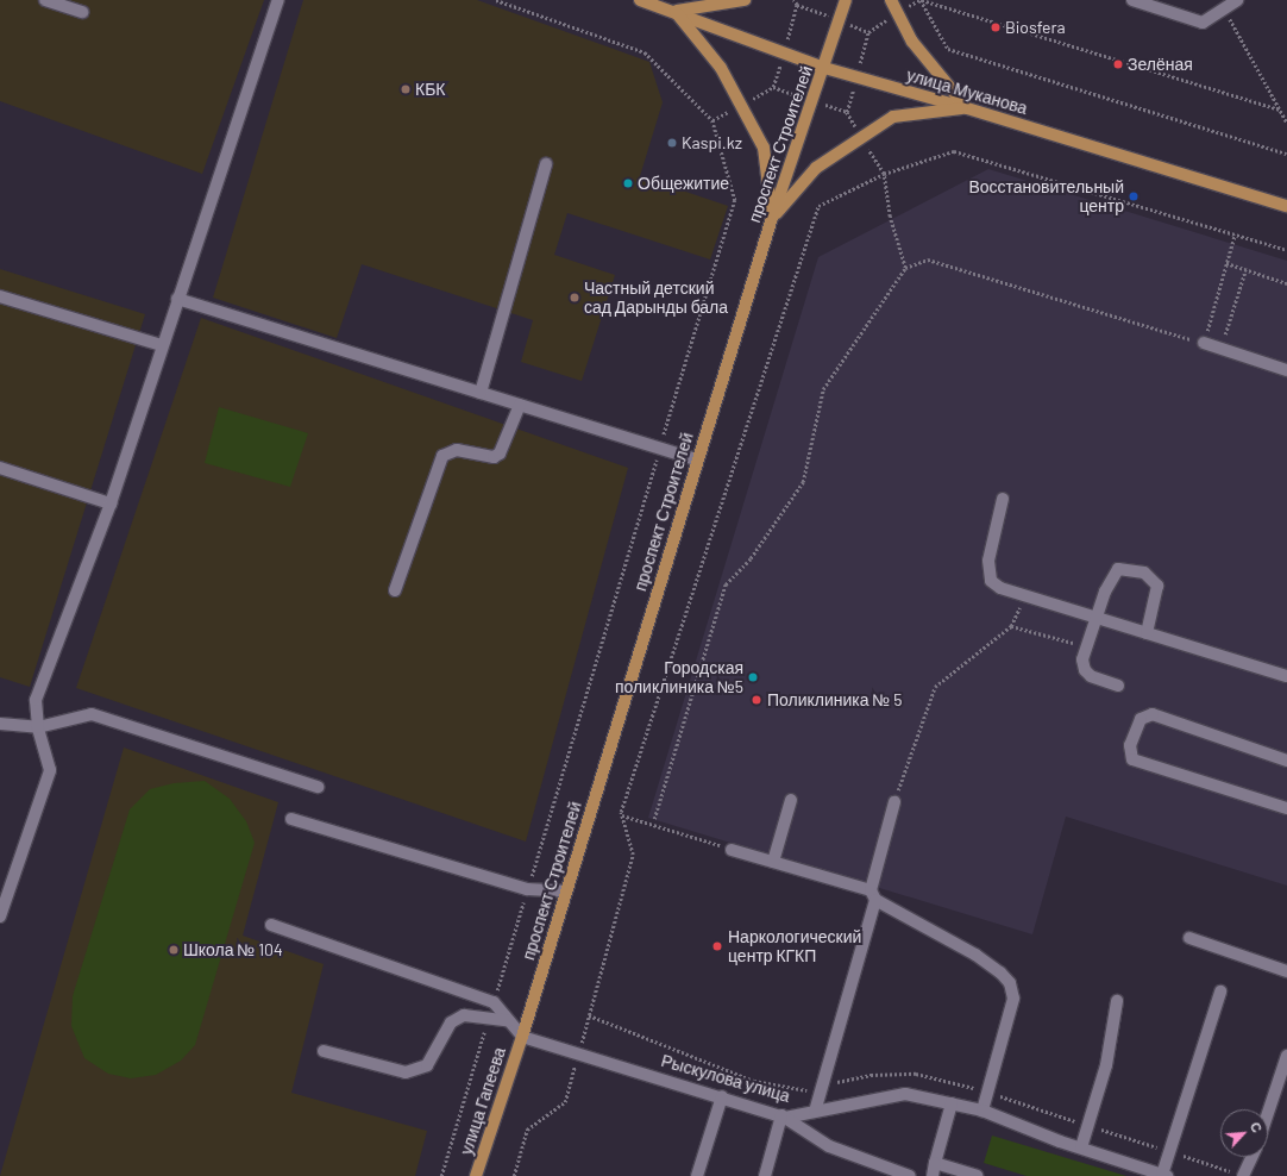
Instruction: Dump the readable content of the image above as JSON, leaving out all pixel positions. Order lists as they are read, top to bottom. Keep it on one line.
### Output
{"streets":{"main road":["улица Муканова","проспект Строителей","улица Гапеева"],"street":["Рыскулова улица"]},"crossings":[["улица Муканова","проспект Строителей"],["проспект Строителей","Рыскулова улица"],["проспект Строителей","улица Гапеева"],["Рыскулова улица","улица Гапеева"]],"places":["Biosfera","Зелёная","КБК","Kaspi.kz","Общежитие","Восстановительный центр","Частный детский сад Дарынды бала","Городская поликлиника №5","Поликлиника № 5","Наркологический центр КГКП","Школа № 104"],"north":"top right"}
